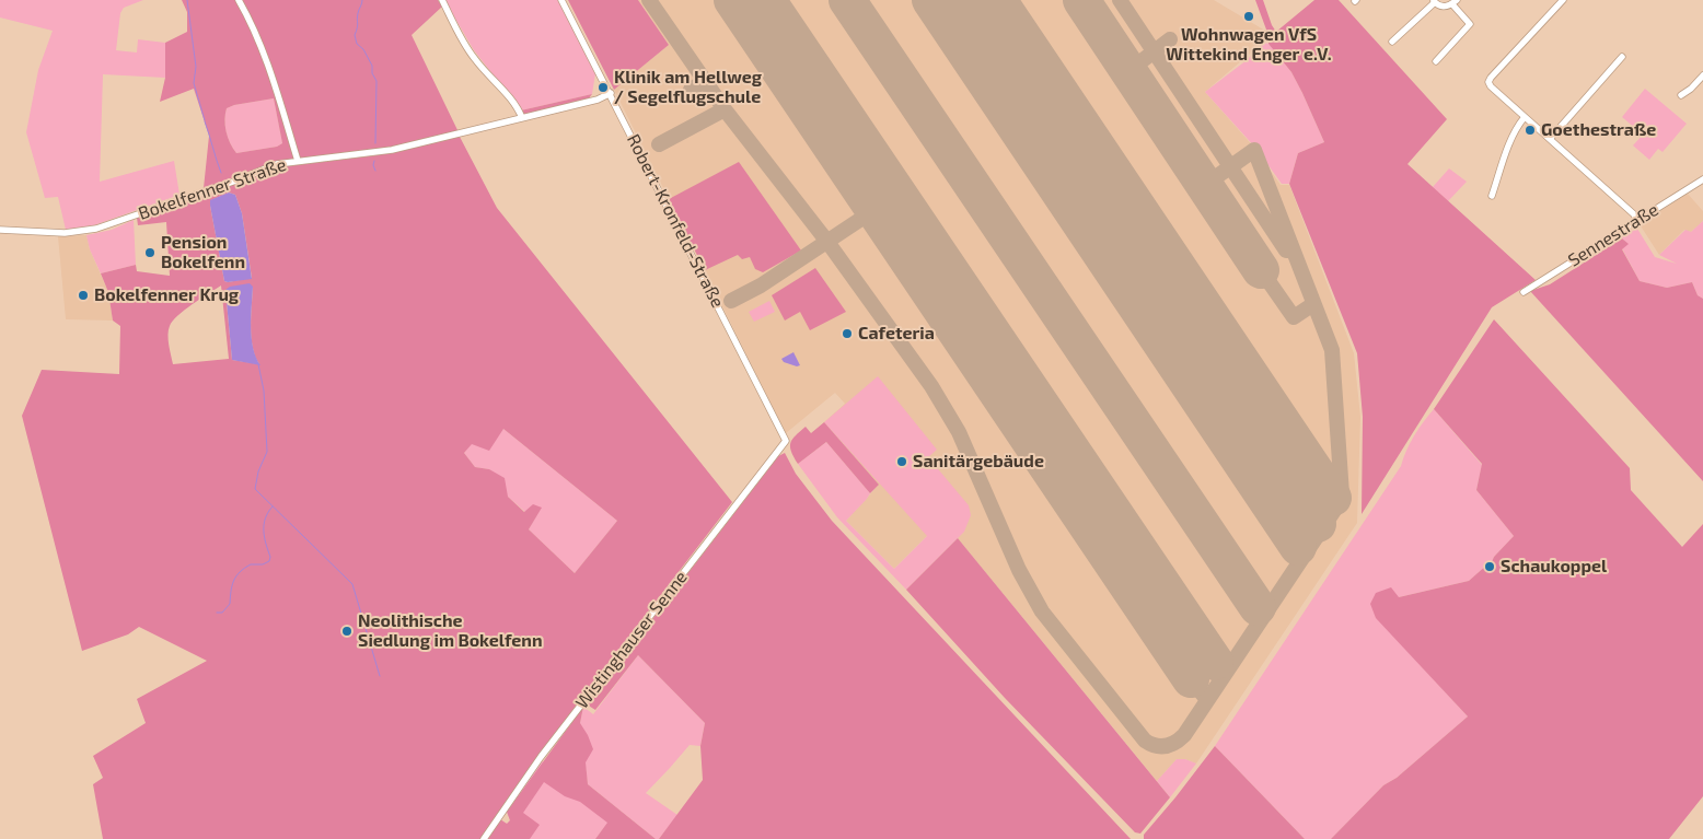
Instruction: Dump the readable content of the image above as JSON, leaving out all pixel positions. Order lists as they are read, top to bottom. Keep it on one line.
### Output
{"streets":{"street":["Bokelfenner Straße","Robert-Kronfeld-Straße","Sennestraße","Wistinghauser Senne"]},"crossings":[["Bokelfenner Straße","Robert-Kronfeld-Straße"],["Robert-Kronfeld-Straße","Wistinghauser Senne"]],"places":["Wohnwagen VfS Wittekind Enger e.V.","Klinik am Hellweg / Segelflugschule","Goethestraße","Pension Bokelfenn","Bokelfenner Krug","Cafeteria","Sanitärgebäude","Schaukoppel","Neolithische Siedlung im Bokelfenn"]}
